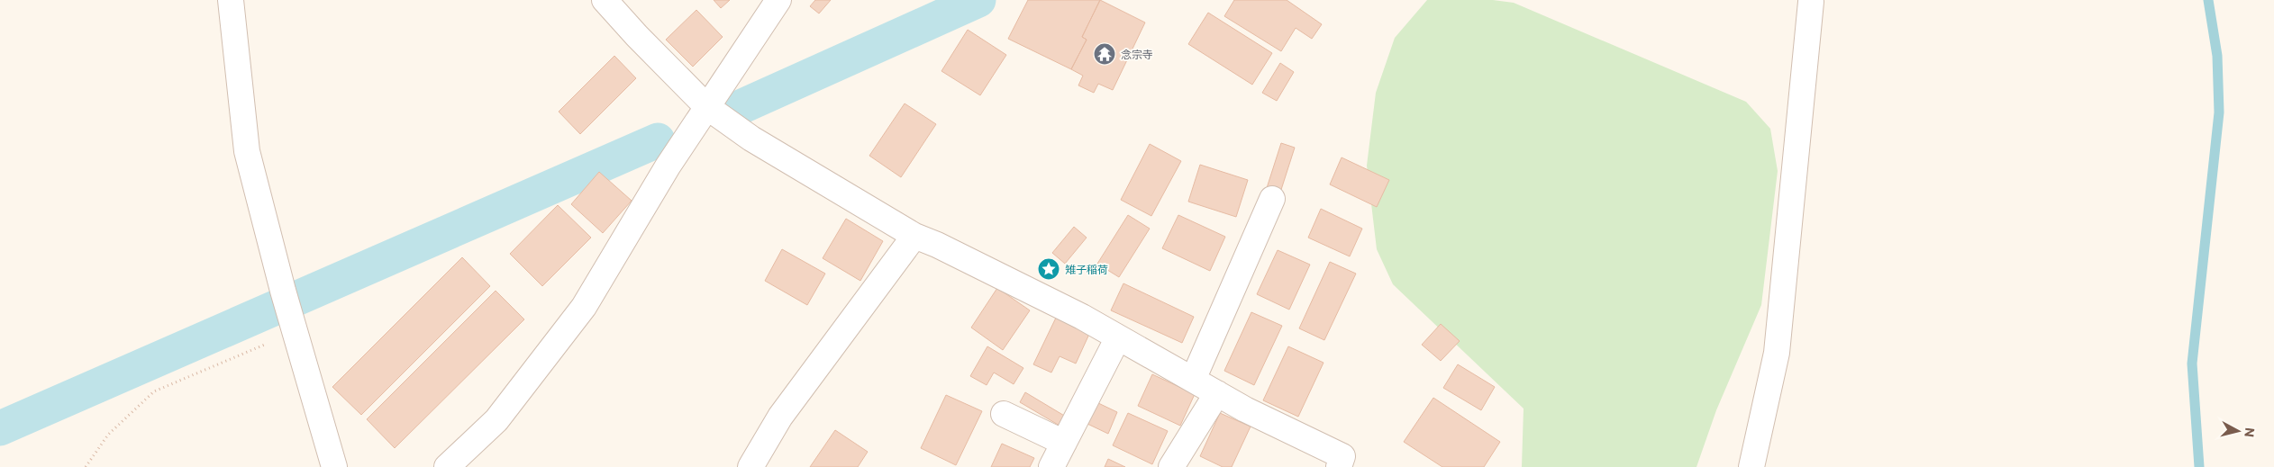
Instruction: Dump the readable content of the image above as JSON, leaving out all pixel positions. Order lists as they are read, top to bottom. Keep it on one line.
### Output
{"places":{"temple":["念宗寺"],"place":["雉子稲荷"]},"north":"right"}
